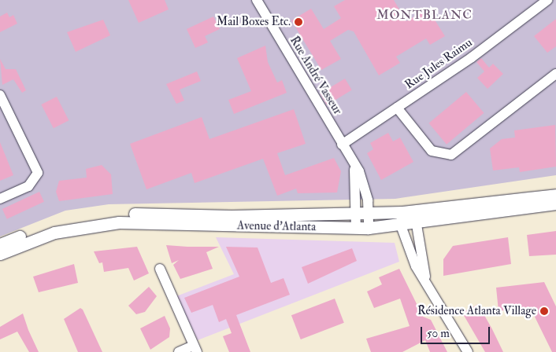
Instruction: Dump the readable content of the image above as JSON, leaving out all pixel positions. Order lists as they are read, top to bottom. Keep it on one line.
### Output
{"streets":{"main road":["Avenue d'Atlanta"],"street":["Rue Jules Raimu","Rue André Vasseur"]},"crossings":[["Rue Jules Raimu","Rue André Vasseur"],["Rue André Vasseur","Avenue d'Atlanta"]],"districts":["MONTBLANC"],"places":["Mail Boxes Etc.","Résidence Atlanta Village"],"scale_bar":"50 m"}
